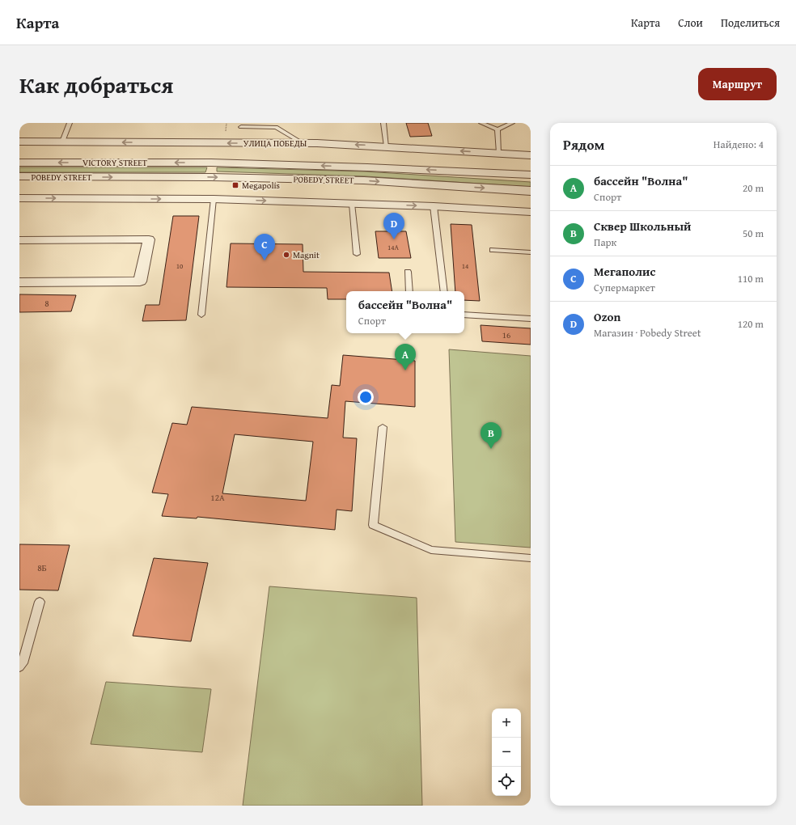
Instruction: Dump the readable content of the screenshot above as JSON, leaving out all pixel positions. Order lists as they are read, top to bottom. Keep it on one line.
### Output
{"streets":{"street":["УЛИЦА ПОБЕДЫ","POBEDY STREET"]},"places":{"transit":["Megapolis"],"other":["Magnit"]},"house_numbers":["14А","10","14","8","16","12А","8Б"],"page":{"header":"Карта","nav":["Карта","Слои","Поделиться"],"title":"Как добраться","buttons":"Маршрут","heading":["Рядом","Найдено: 4"],"list":[{"mark":"A","name":"бассейн \"Волна\"","note":"Спорт","value":"20 m"},{"mark":"B","name":"Сквер Школьный","note":"Парк","value":"50 m"},{"mark":"C","name":"Мегаполис","note":"Супермаркет","value":"110 m"},{"mark":"D","name":"Ozon","note":"Магазин · Pobedy Street","value":"120 m"}],"pins":["D","C","A","B"],"popup":["бассейн \"Волна\"","Спорт"],"map_buttons":["+","−"]}}
